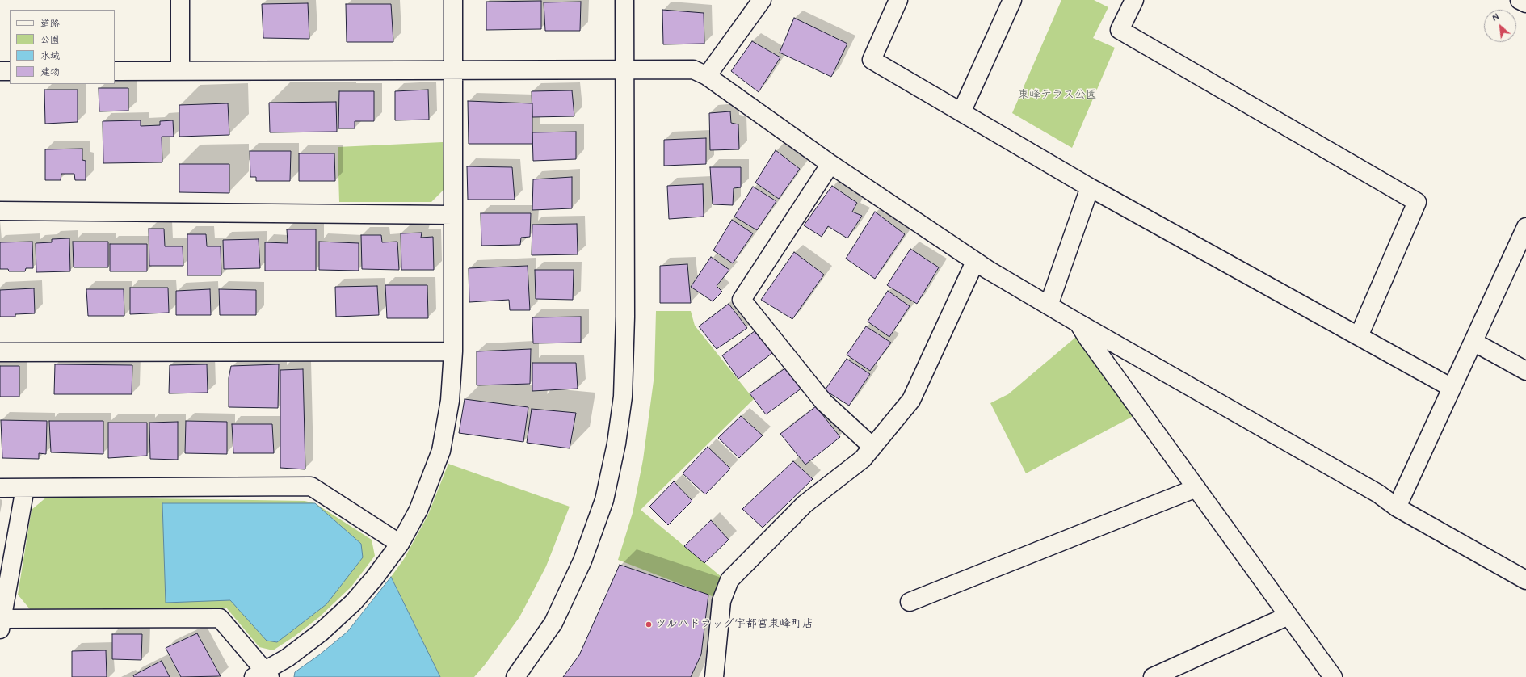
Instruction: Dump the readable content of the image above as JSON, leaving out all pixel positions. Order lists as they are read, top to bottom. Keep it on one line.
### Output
{"parks":["東峰テラス公園"],"places":["ツルハドラッグ宇都宮東峰町店"],"legend":["道路","公園","水域","建物"],"north":"top left"}
